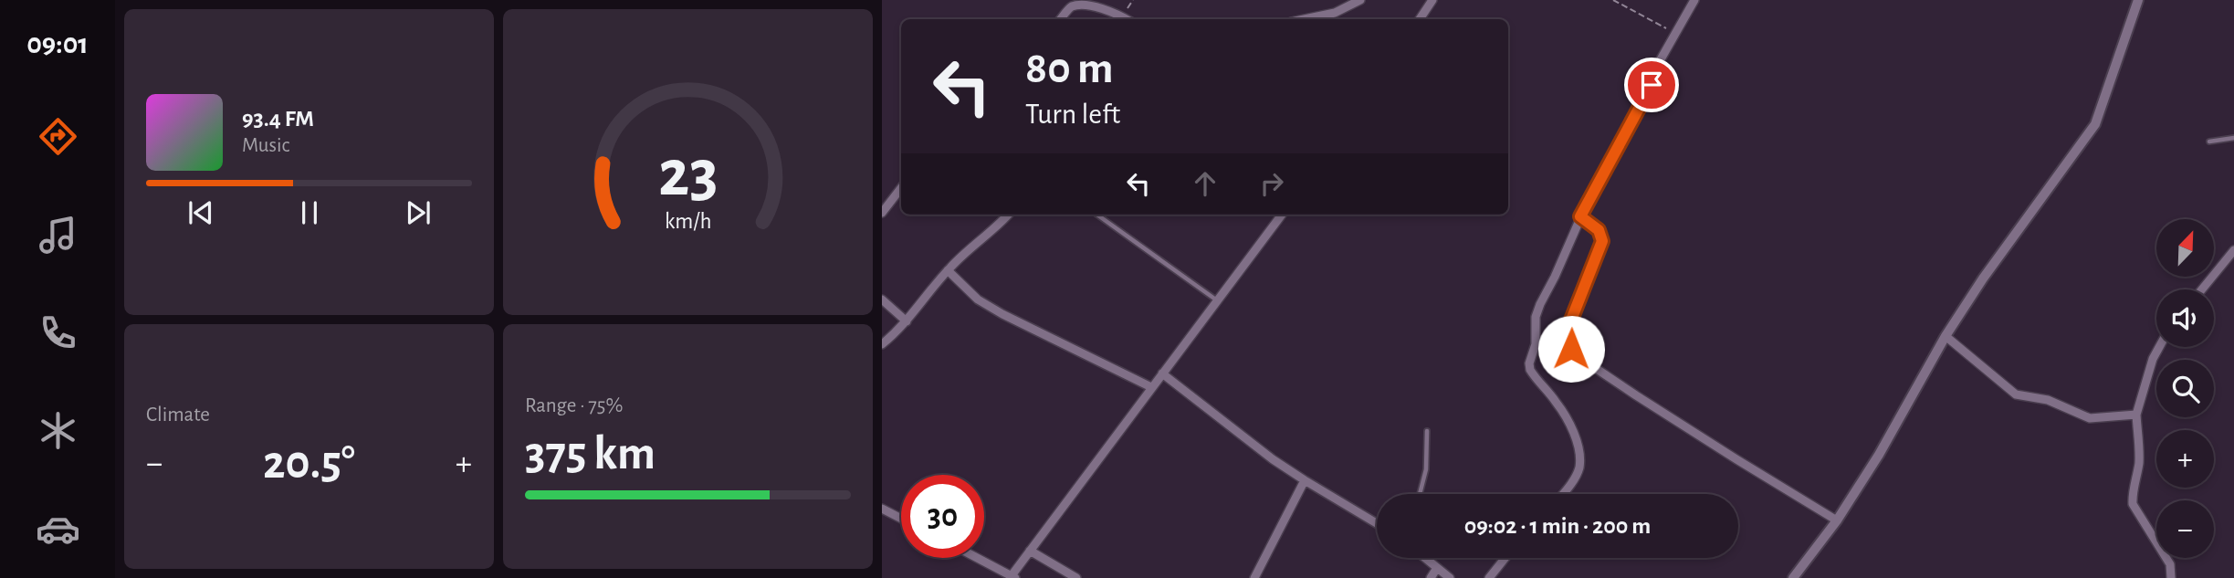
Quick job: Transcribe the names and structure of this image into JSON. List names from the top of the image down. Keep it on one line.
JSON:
{"north":"top right","page":{"tabs":"09:01","turn":["80 m","Turn left"],"song":["93.4 FM","Music"],"map_buttons":["+","−"],"tile":["Climate",["Range · 75%","375 km"]],"heat":["−","20.5°","+"],"limit":"30","trip":"09:02 · 1 min · 200 m","gauge":["23","km/h"]}}
